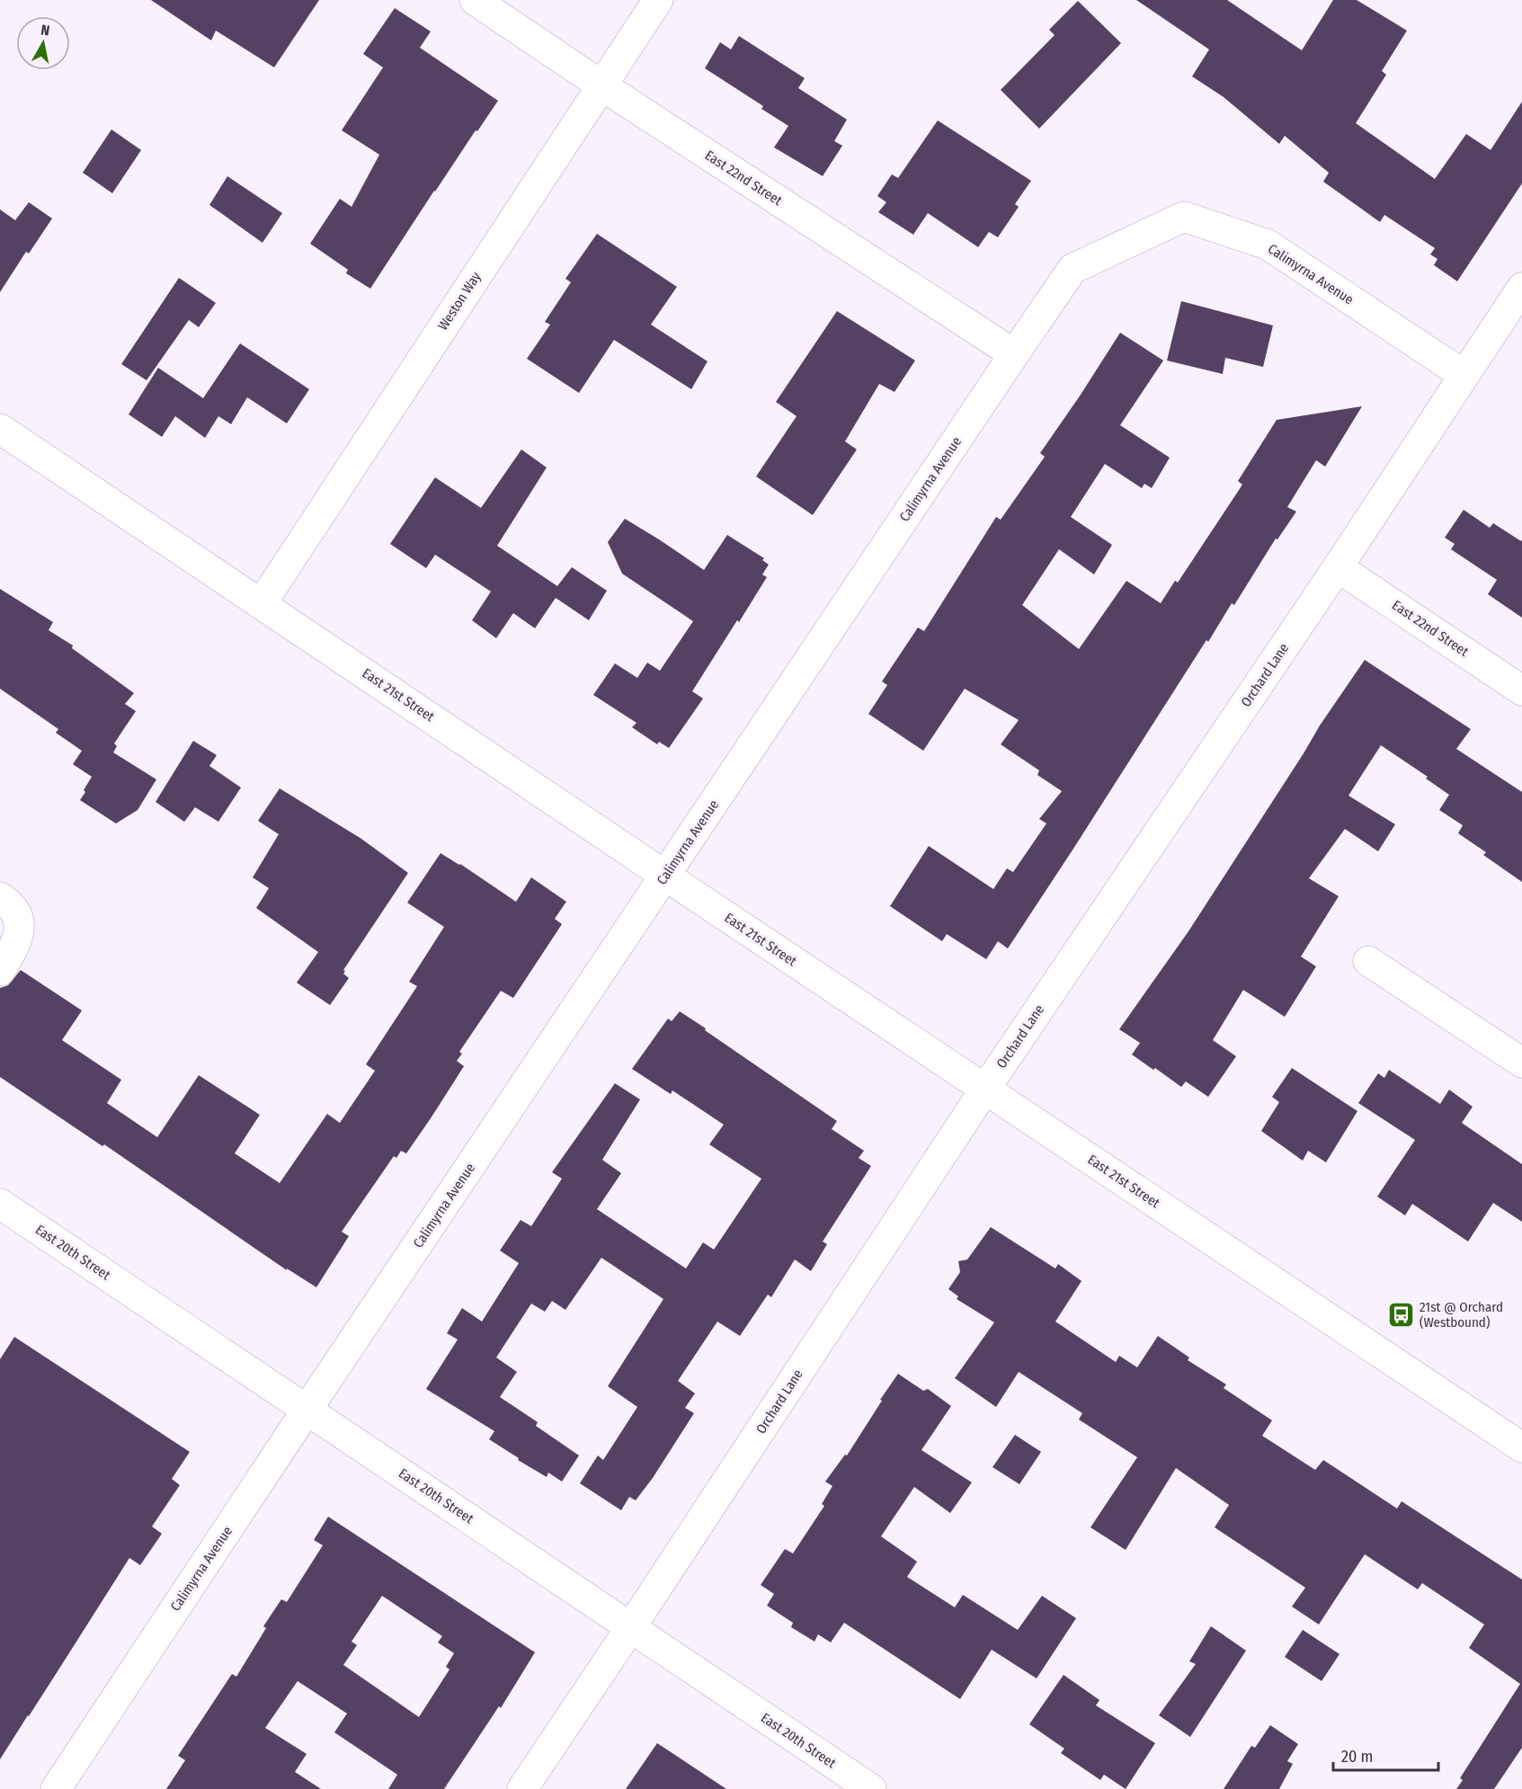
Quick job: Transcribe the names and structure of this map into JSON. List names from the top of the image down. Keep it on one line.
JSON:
{"streets":{"street":["East 22nd Street","Calimyrna Avenue","Weston Way","Orchard Lane","East 21st Street","East 20th Street"]},"crossings":[["East 22nd Street","Calimyrna Avenue"],["East 22nd Street","Weston Way"],["East 22nd Street","Orchard Lane"],["Calimyrna Avenue","Orchard Lane"],["Calimyrna Avenue","East 21st Street"],["Calimyrna Avenue","East 20th Street"],["Weston Way","East 21st Street"],["Orchard Lane","East 21st Street"],["Orchard Lane","East 20th Street"]],"places":{"bus stop":["21st @ Orchard (Westbound)"]},"scale_bar":"20 m","north":"top"}
